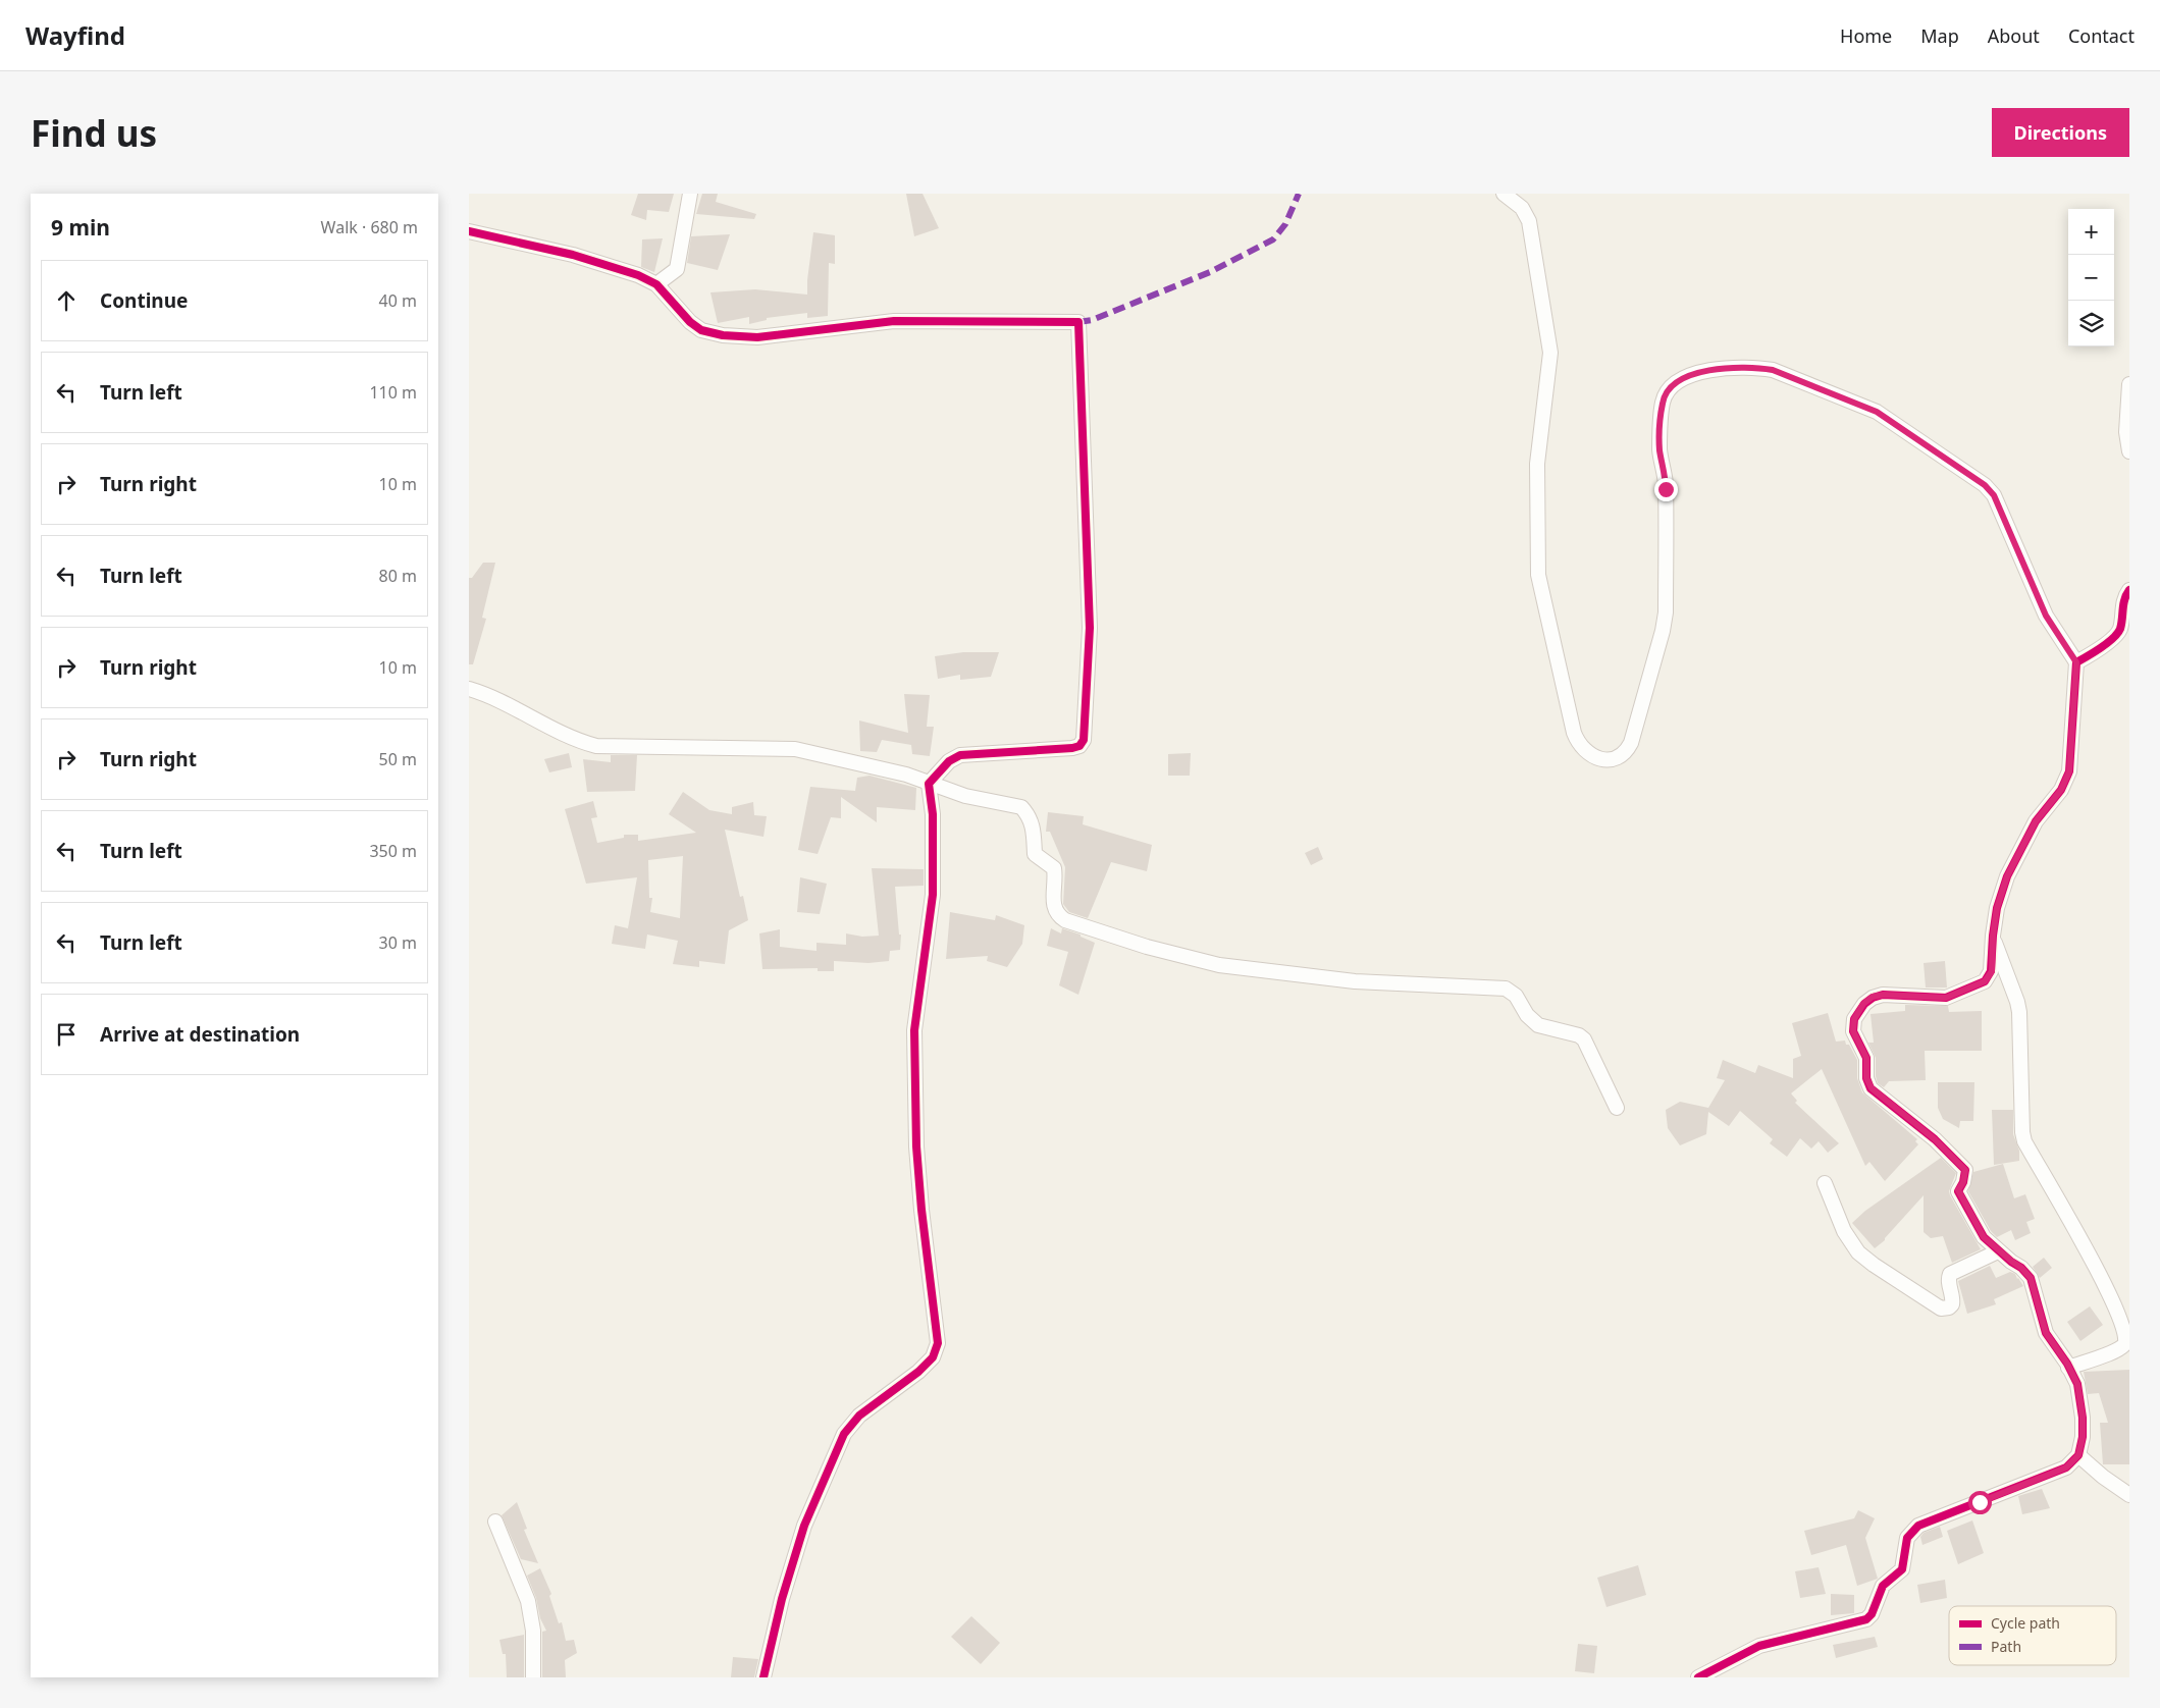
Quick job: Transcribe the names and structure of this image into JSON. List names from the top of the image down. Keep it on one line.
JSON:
{"legend":["Cycle path","Path"],"page":{"header":"Wayfind","nav":["Home","Map","About","Contact"],"buttons":"Directions","title":"Find us","heading":["9 min","Walk · 680 m"],"map_buttons":["+","−"],"list":[["Continue","40 m"],["Turn left","110 m"],["Turn right","10 m"],["Turn left","80 m"],["Turn right","10 m"],["Turn right","50 m"],["Turn left","350 m"],["Turn left","30 m"],"Arrive at destination"]}}
